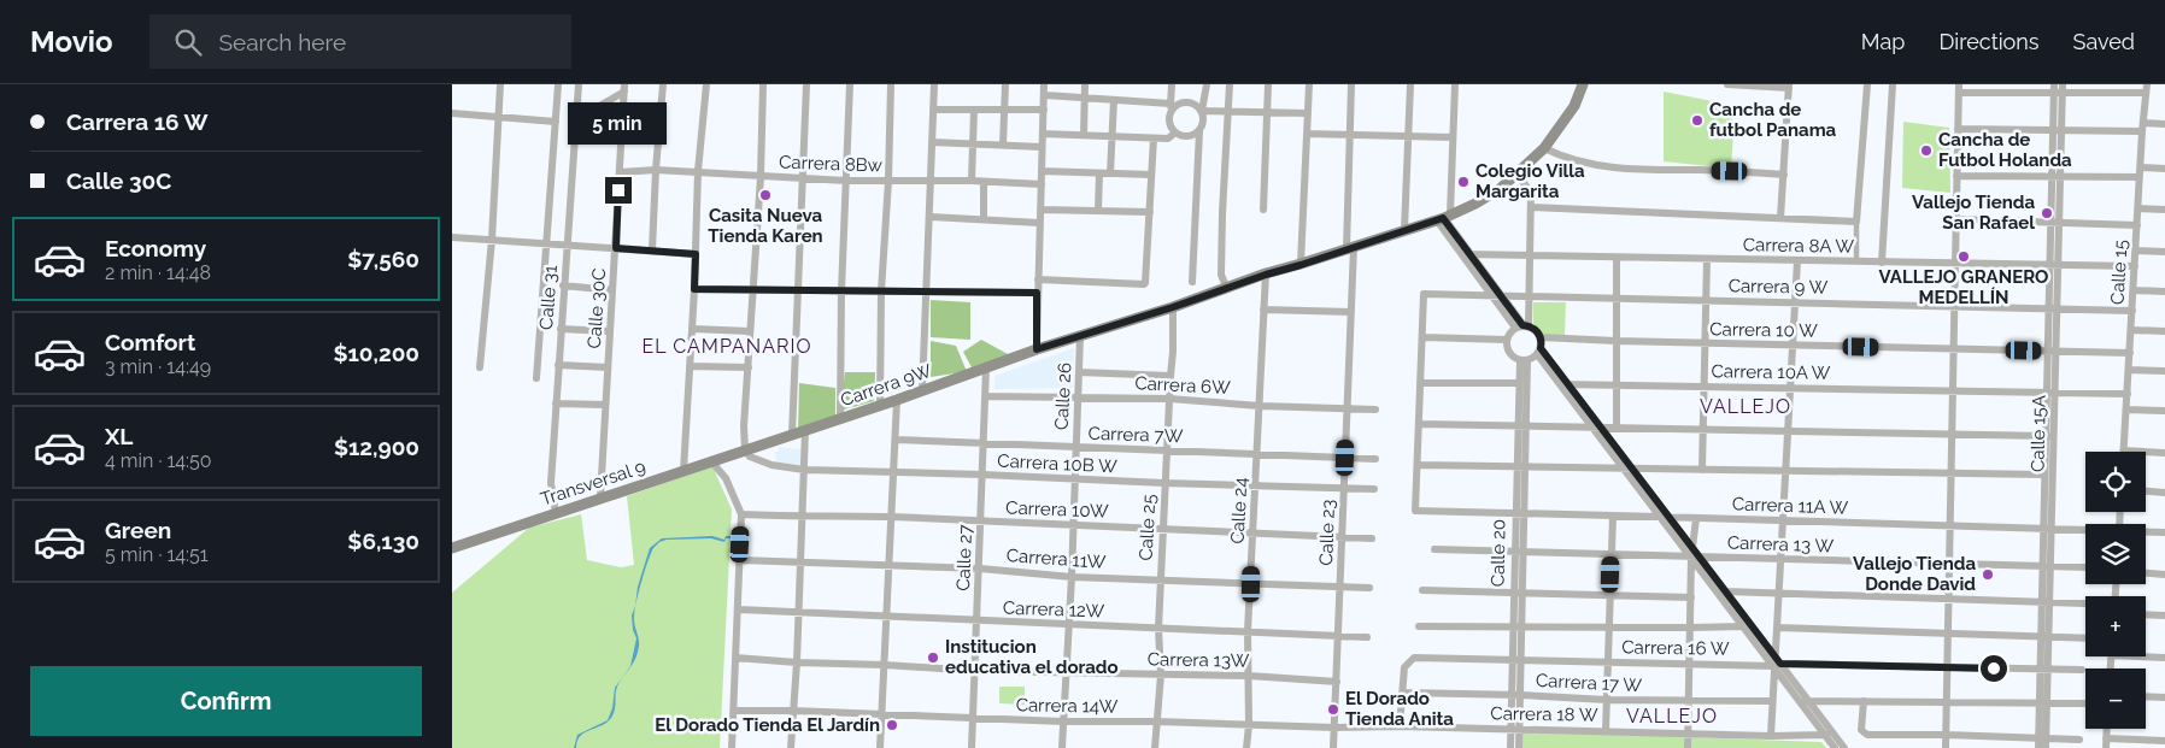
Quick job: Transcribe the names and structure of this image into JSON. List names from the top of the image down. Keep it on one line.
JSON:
{"streets":{"main road":["Carrera 9W","Transversal 9"],"street":["Carrera 8Bw","Carrera 8A W","Calle 15","Carrera 9 W","Calle 31","Calle 30C","Carrera 10 W","Carrera 10A W","Carrera 6W","Calle 26","Calle 15A","Carrera 7W","Carrera 10B W","Carrera 11A W","Carrera 10W","Calle 24","Calle 25","Calle 23","Carrera 13 W","Calle 20","Calle 27","Carrera 11W","Carrera 12W","Carrera 16 W","Carrera 13W","Carrera 17 W","Carrera 14W","Carrera 18 W"]},"crossings":[["Carrera 8Bw","Calle 30C"],["Carrera 8Bw","Calle 26"],["Carrera 8A W","Calle 15"],["Carrera 8A W","Calle 15A"],["Calle 15","Carrera 9 W"],["Calle 15","Carrera 10 W"],["Calle 15","Carrera 10A W"],["Carrera 9 W","Calle 15A"],["Calle 31","Transversal 9"],["Calle 30C","Transversal 9"],["Carrera 10 W","Calle 15A"],["Carrera 10 W","Calle 20"],["Carrera 10A W","Calle 15A"],["Carrera 9W","Calle 26"],["Carrera 9W","Carrera 10B W"],["Carrera 9W","Transversal 9"],["Carrera 9W","Calle 24"],["Carrera 9W","Calle 25"],["Carrera 9W","Calle 23"],["Carrera 9W","Calle 27"],["Carrera 6W","Calle 26"],["Carrera 6W","Calle 24"],["Carrera 6W","Calle 25"],["Carrera 6W","Calle 23"],["Carrera 6W","Calle 27"],["Calle 26","Carrera 7W"],["Calle 26","Carrera 10B W"],["Calle 26","Carrera 10W"],["Calle 26","Carrera 11W"],["Calle 26","Carrera 12W"],["Calle 26","Carrera 13W"],["Calle 26","Carrera 14W"],["Calle 15A","Carrera 11A W"],["Calle 15A","Carrera 13 W"],["Calle 15A","Carrera 16 W"],["Carrera 7W","Calle 24"],["Carrera 7W","Calle 25"],["Carrera 7W","Calle 23"],["Carrera 7W","Calle 27"],["Carrera 10B W","Transversal 9"],["Carrera 10B W","Calle 24"],["Carrera 10B W","Calle 25"],["Carrera 10B W","Calle 23"],["Carrera 10B W","Calle 27"],["Carrera 11A W","Calle 20"],["Carrera 10W","Calle 24"],["Carrera 10W","Calle 25"],["Carrera 10W","Calle 23"],["Carrera 10W","Calle 27"],["Calle 24","Carrera 11W"],["Calle 24","Carrera 12W"],["Calle 24","Carrera 13W"],["Calle 24","Carrera 14W"],["Calle 25","Carrera 11W"],["Calle 25","Carrera 12W"],["Calle 25","Carrera 13W"],["Calle 25","Carrera 14W"],["Calle 23","Carrera 11W"],["Calle 23","Carrera 12W"],["Calle 23","Carrera 13W"],["Calle 23","Carrera 14W"],["Carrera 13 W","Calle 20"],["Calle 20","Carrera 16 W"],["Calle 20","Carrera 17 W"],["Calle 20","Carrera 18 W"],["Calle 27","Carrera 11W"],["Calle 27","Carrera 12W"],["Calle 27","Carrera 13W"],["Calle 27","Carrera 14W"],["Carrera 16 W","Carrera 17 W"],["Carrera 14W","Carrera 18 W"]],"districts":["EL CAMPANARIO","VALLEJO","VALLEJO"],"places":["Cancha de futbol Panama","Cancha de Futbol Holanda","Colegio Villa Margarita","Casita Nueva Tienda Karen","Vallejo Tienda San Rafael","VALLEJO GRANERO MEDELLÍN","Vallejo Tienda Donde David","Institucion educativa el dorado","El Dorado Tienda Anita","El Dorado Tienda El Jardín"],"page":{"header":"Movio","search":"Search here","nav":["Map","Directions","Saved"],"banner":["Carrera 16 W","Calle 30C"],"bubble":"5 min","list":[{"name":"Economy","note":"2 min · 14:48","value":"$7,560"},{"name":"Comfort","note":"3 min · 14:49","value":"$10,200"},{"name":"XL","note":"4 min · 14:50","value":"$12,900"},{"name":"Green","note":"5 min · 14:51","value":"$6,130"}],"map_buttons":["+","−"],"buttons":"Confirm"}}
